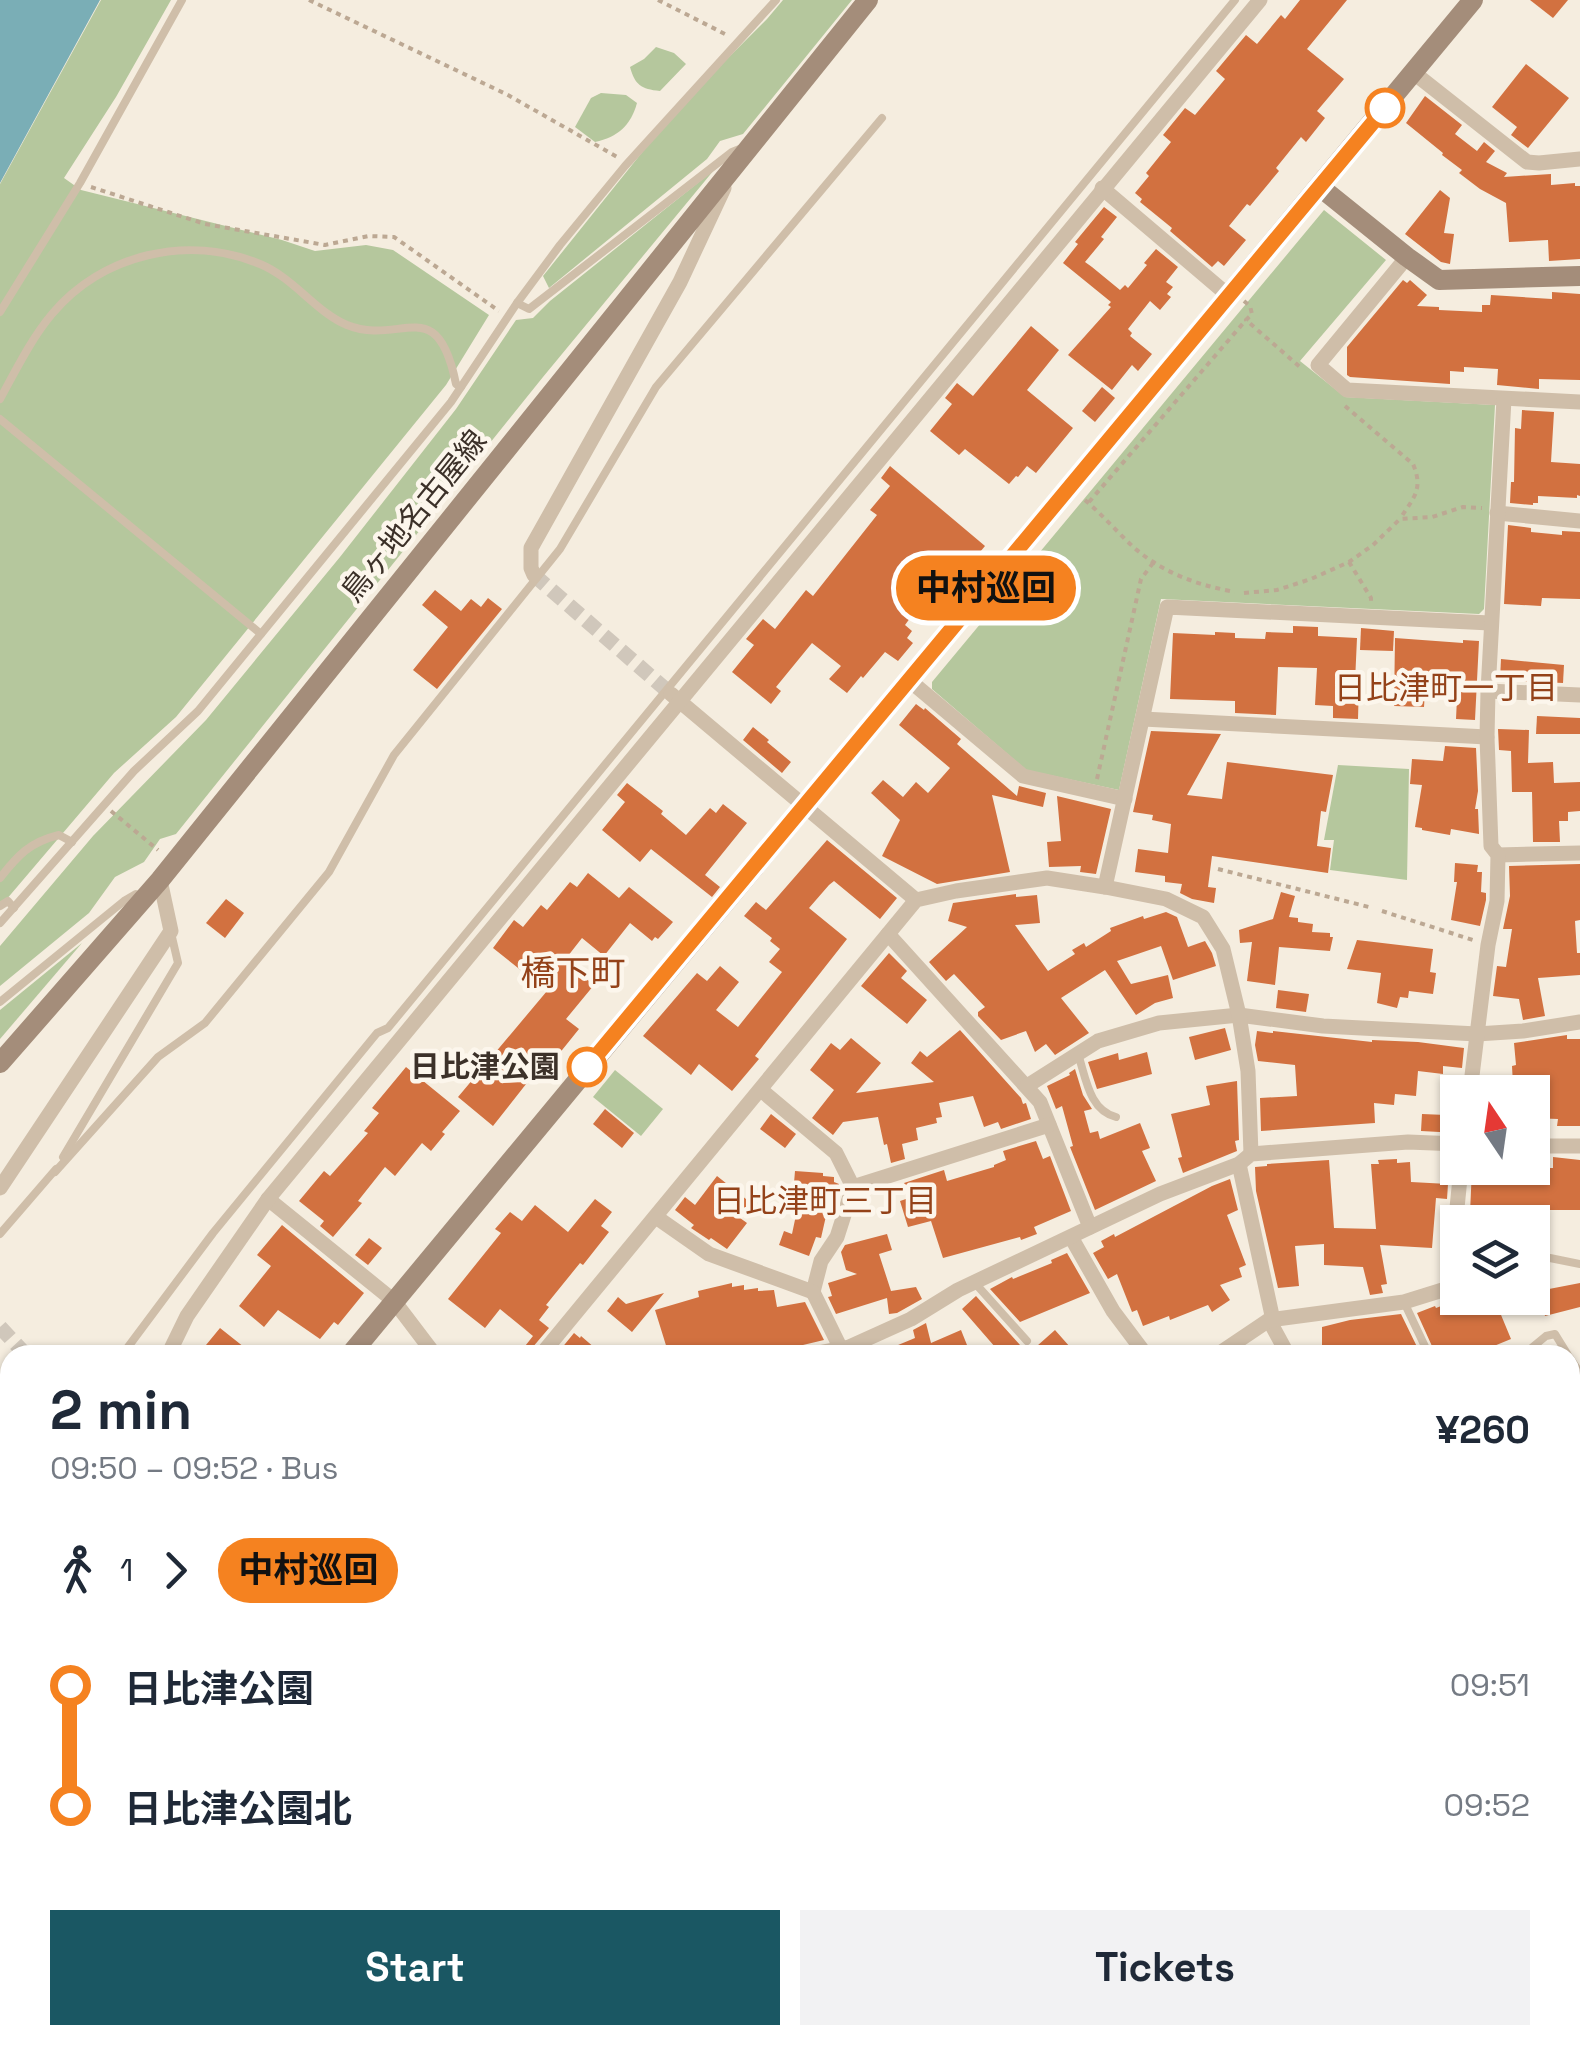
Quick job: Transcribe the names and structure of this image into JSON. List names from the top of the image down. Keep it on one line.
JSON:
{"streets":{"street":["鳥ヶ地名古屋線"]},"districts":["日比津町一丁目","橋下町","日比津町三丁目"],"places":["日比津公園"],"lines":["bus line 中村巡回"],"north":"top","page":{"on_map":"中村巡回","heading":["2 min","09:50 – 09:52 · Bus","¥260"],"legs":["1","中村巡回"],"list":[{"name":"日比津公園","value":"09:51"},{"name":"日比津公園北","value":"09:52"}],"buttons":["Start","Tickets"]}}
